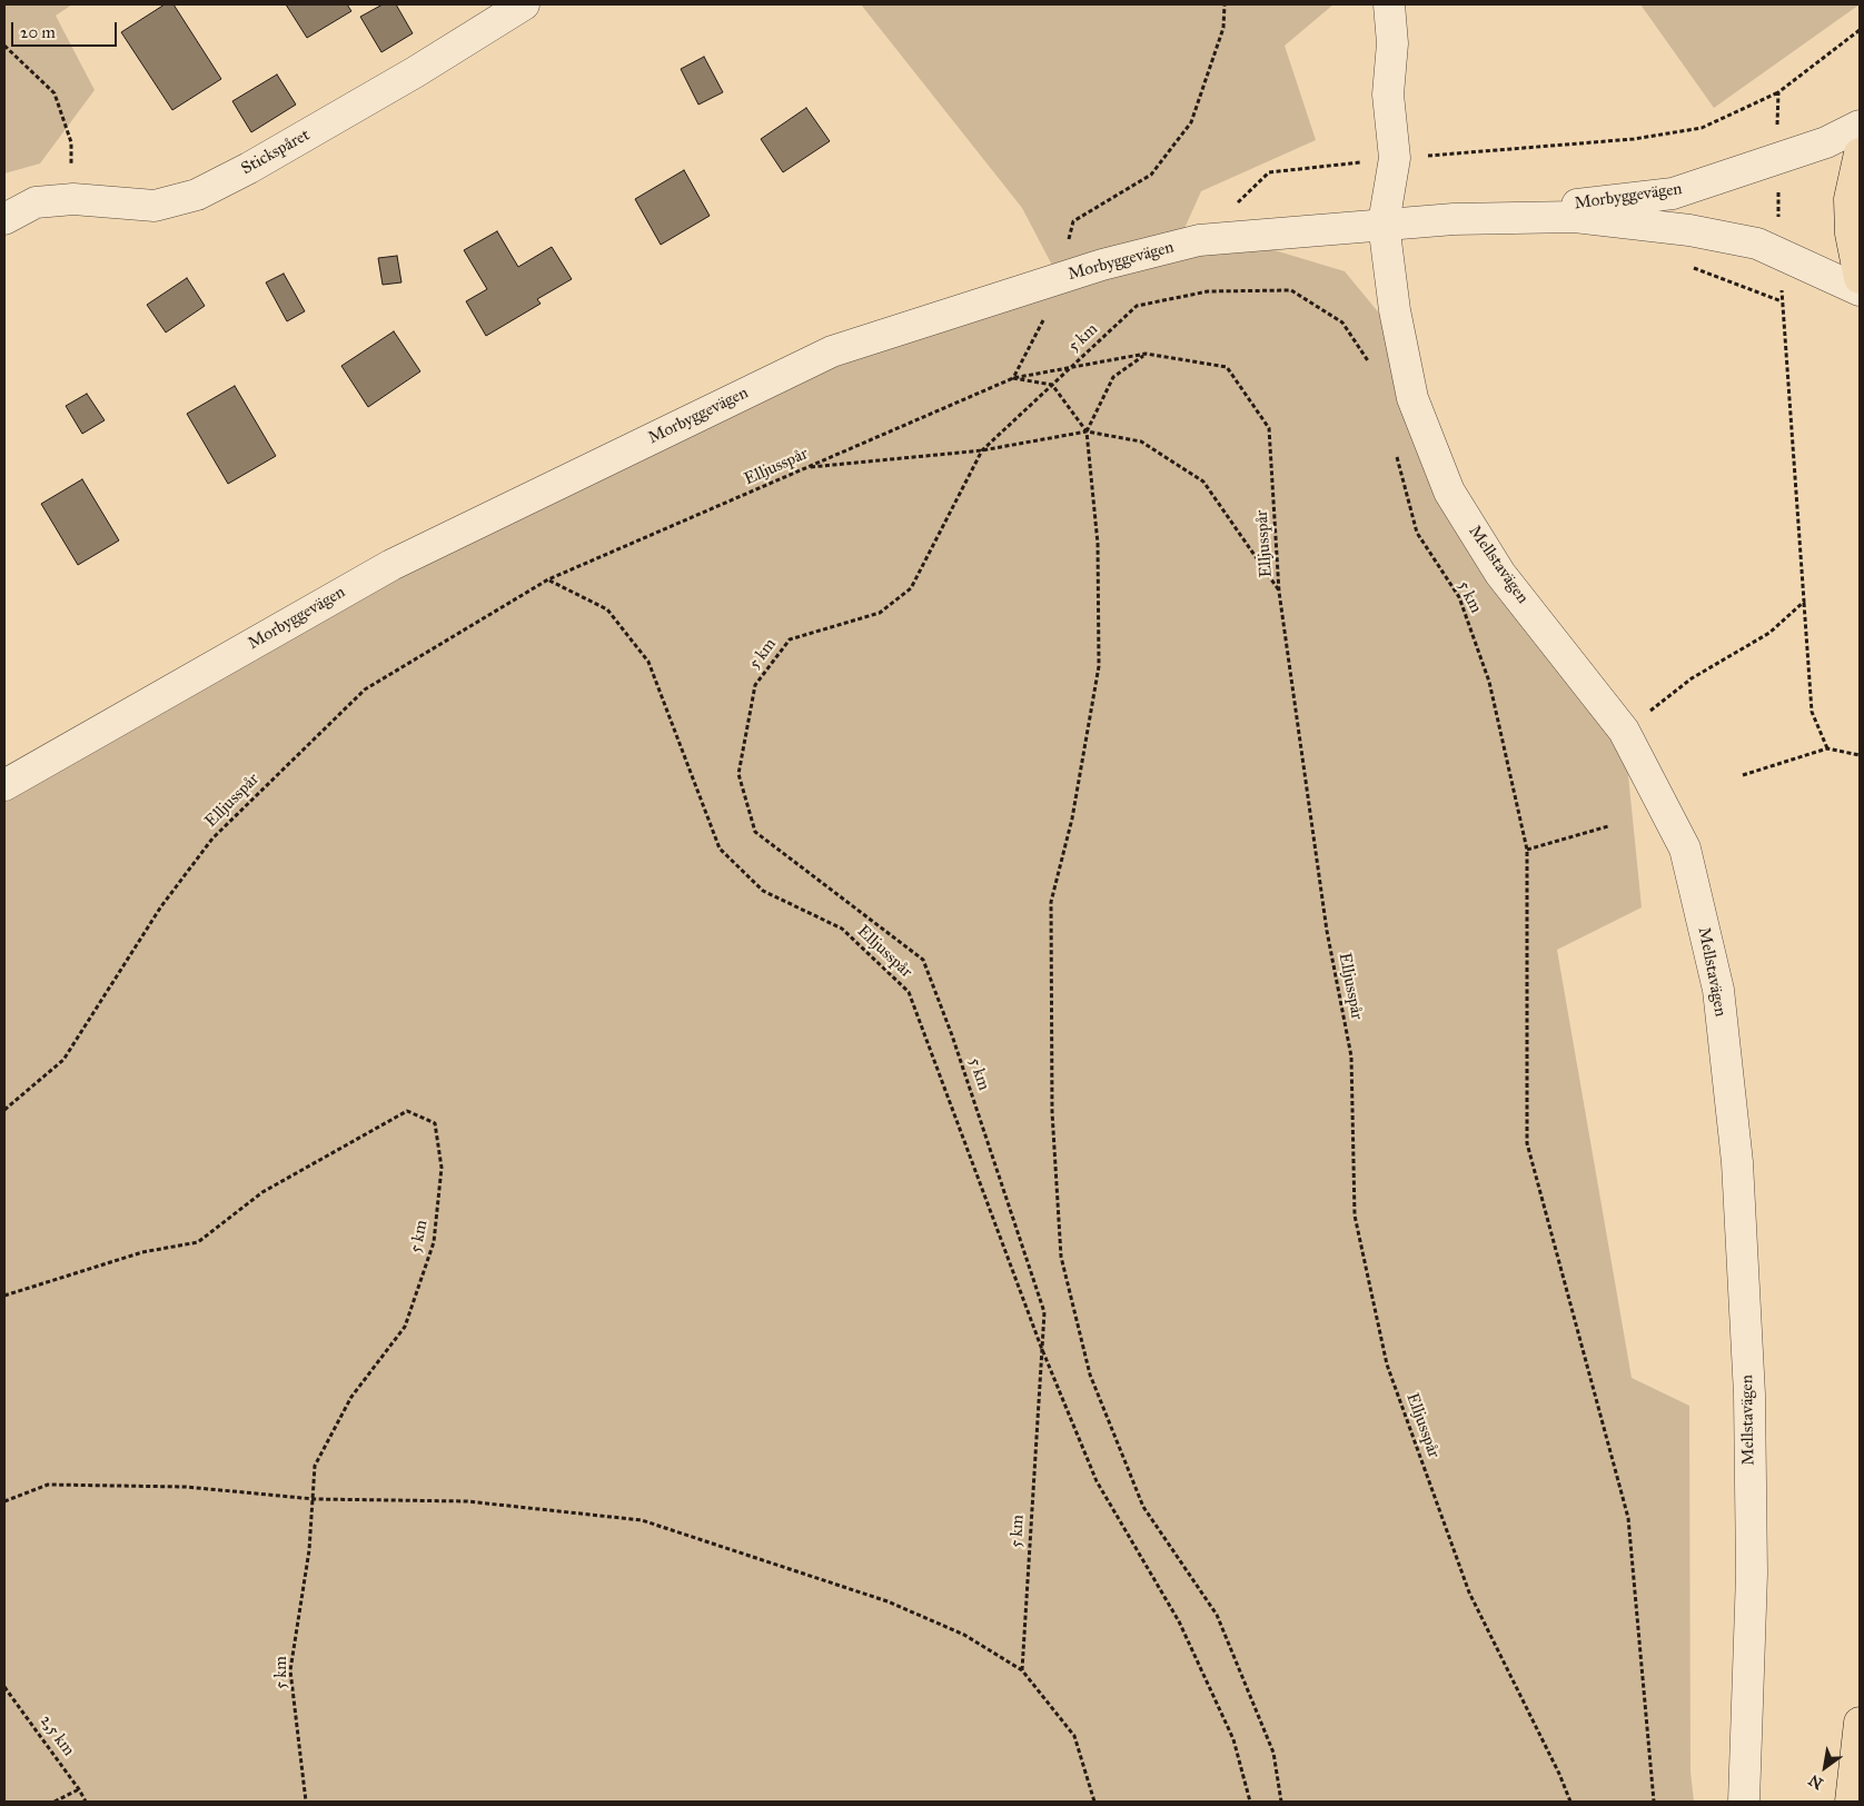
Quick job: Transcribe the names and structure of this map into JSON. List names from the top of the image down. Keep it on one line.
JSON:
{"streets":{"street":["Stickspåret","Morbyggevägen","Mellstavägen"],"path":["5 km","Elljusspår","2,5 km"]},"crossings":[["Morbyggevägen","Mellstavägen"],["5 km","Elljusspår"]],"scale_bar":"20 m","north":"bottom left"}
